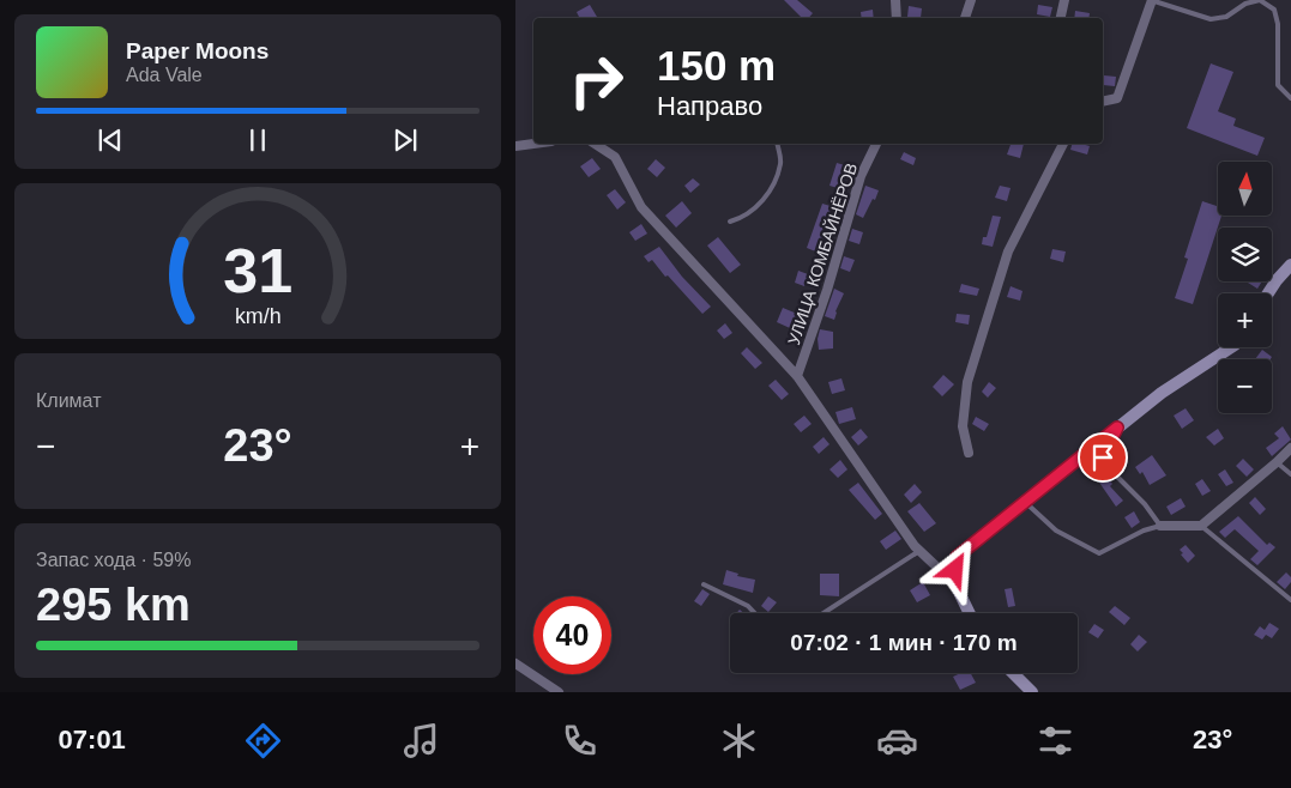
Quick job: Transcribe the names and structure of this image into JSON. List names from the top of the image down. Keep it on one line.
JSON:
{"streets":{"street":["УЛИЦА КОМБАЙНЁРОВ"]},"north":"top","page":{"turn":["150 m","Направо"],"song":["Paper Moons","Ada Vale"],"map_buttons":["+","−"],"tile":["Климат",["Запас хода · 59%","295 km"]],"heat":["−","23°","+"],"limit":"40","trip":"07:02 · 1 мин · 170 m","tabs":["07:01","23°"],"gauge":["31","km/h"]}}
